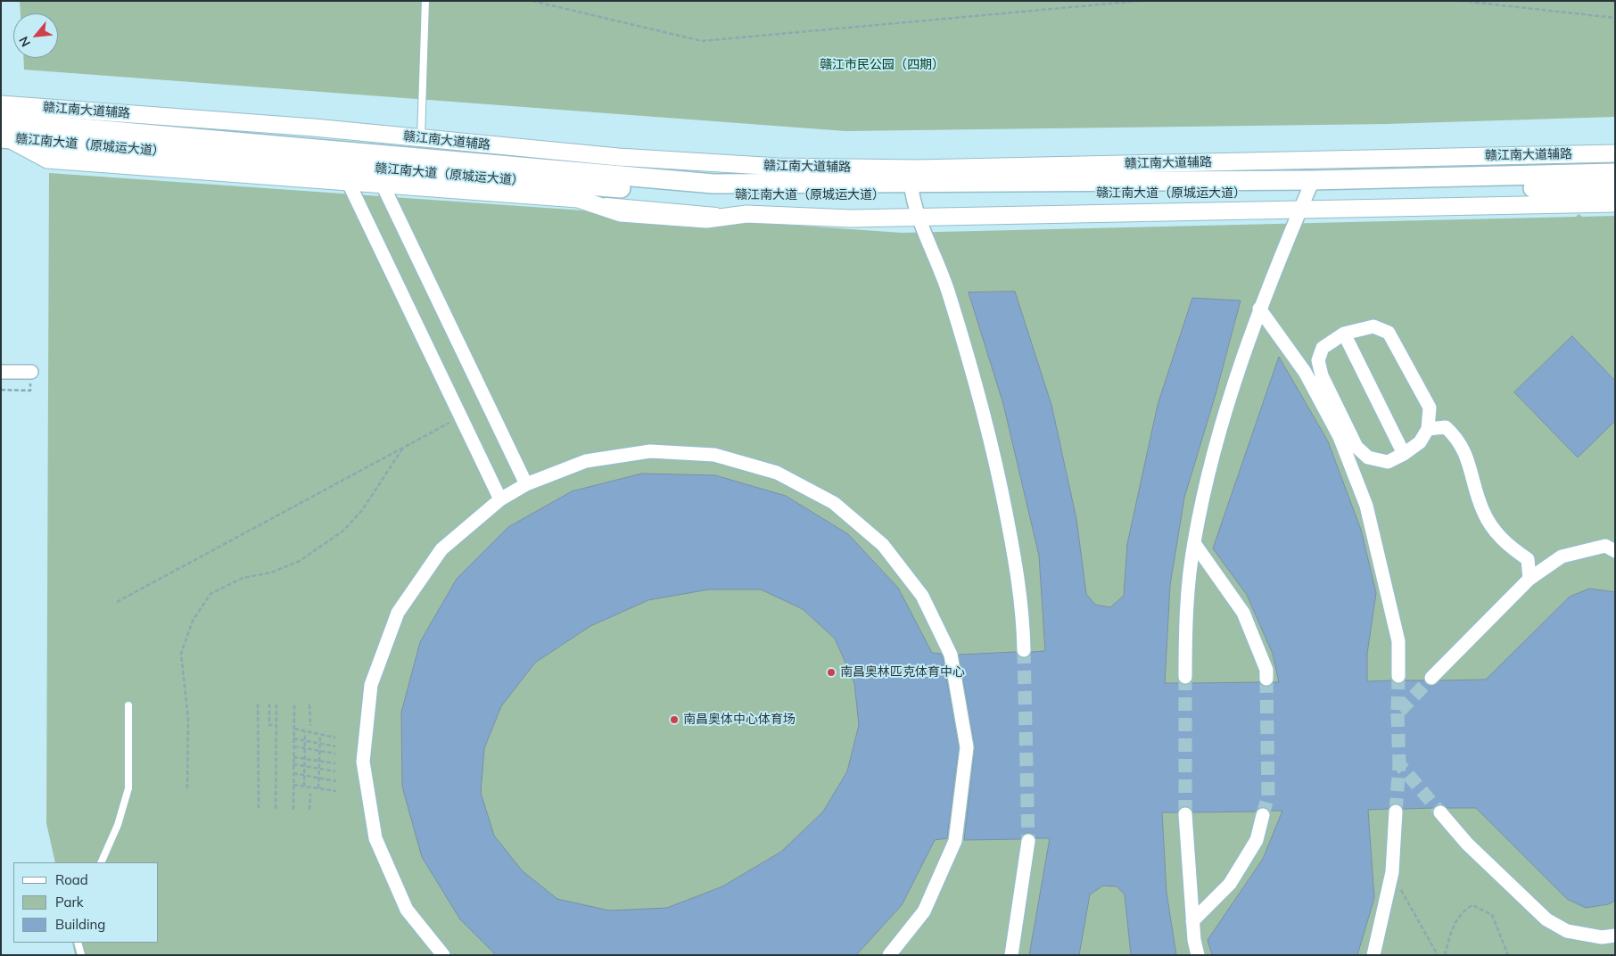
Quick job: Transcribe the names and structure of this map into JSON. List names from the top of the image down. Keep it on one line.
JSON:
{"streets":{"main road":["赣江南大道（原城运大道）"],"street":["赣江南大道辅路"]},"parks":["赣江市民公园（四期）"],"places":["南昌奥林匹克体育中心","南昌奥体中心体育场"],"legend":["Road","Park","Building"],"north":"bottom left"}
